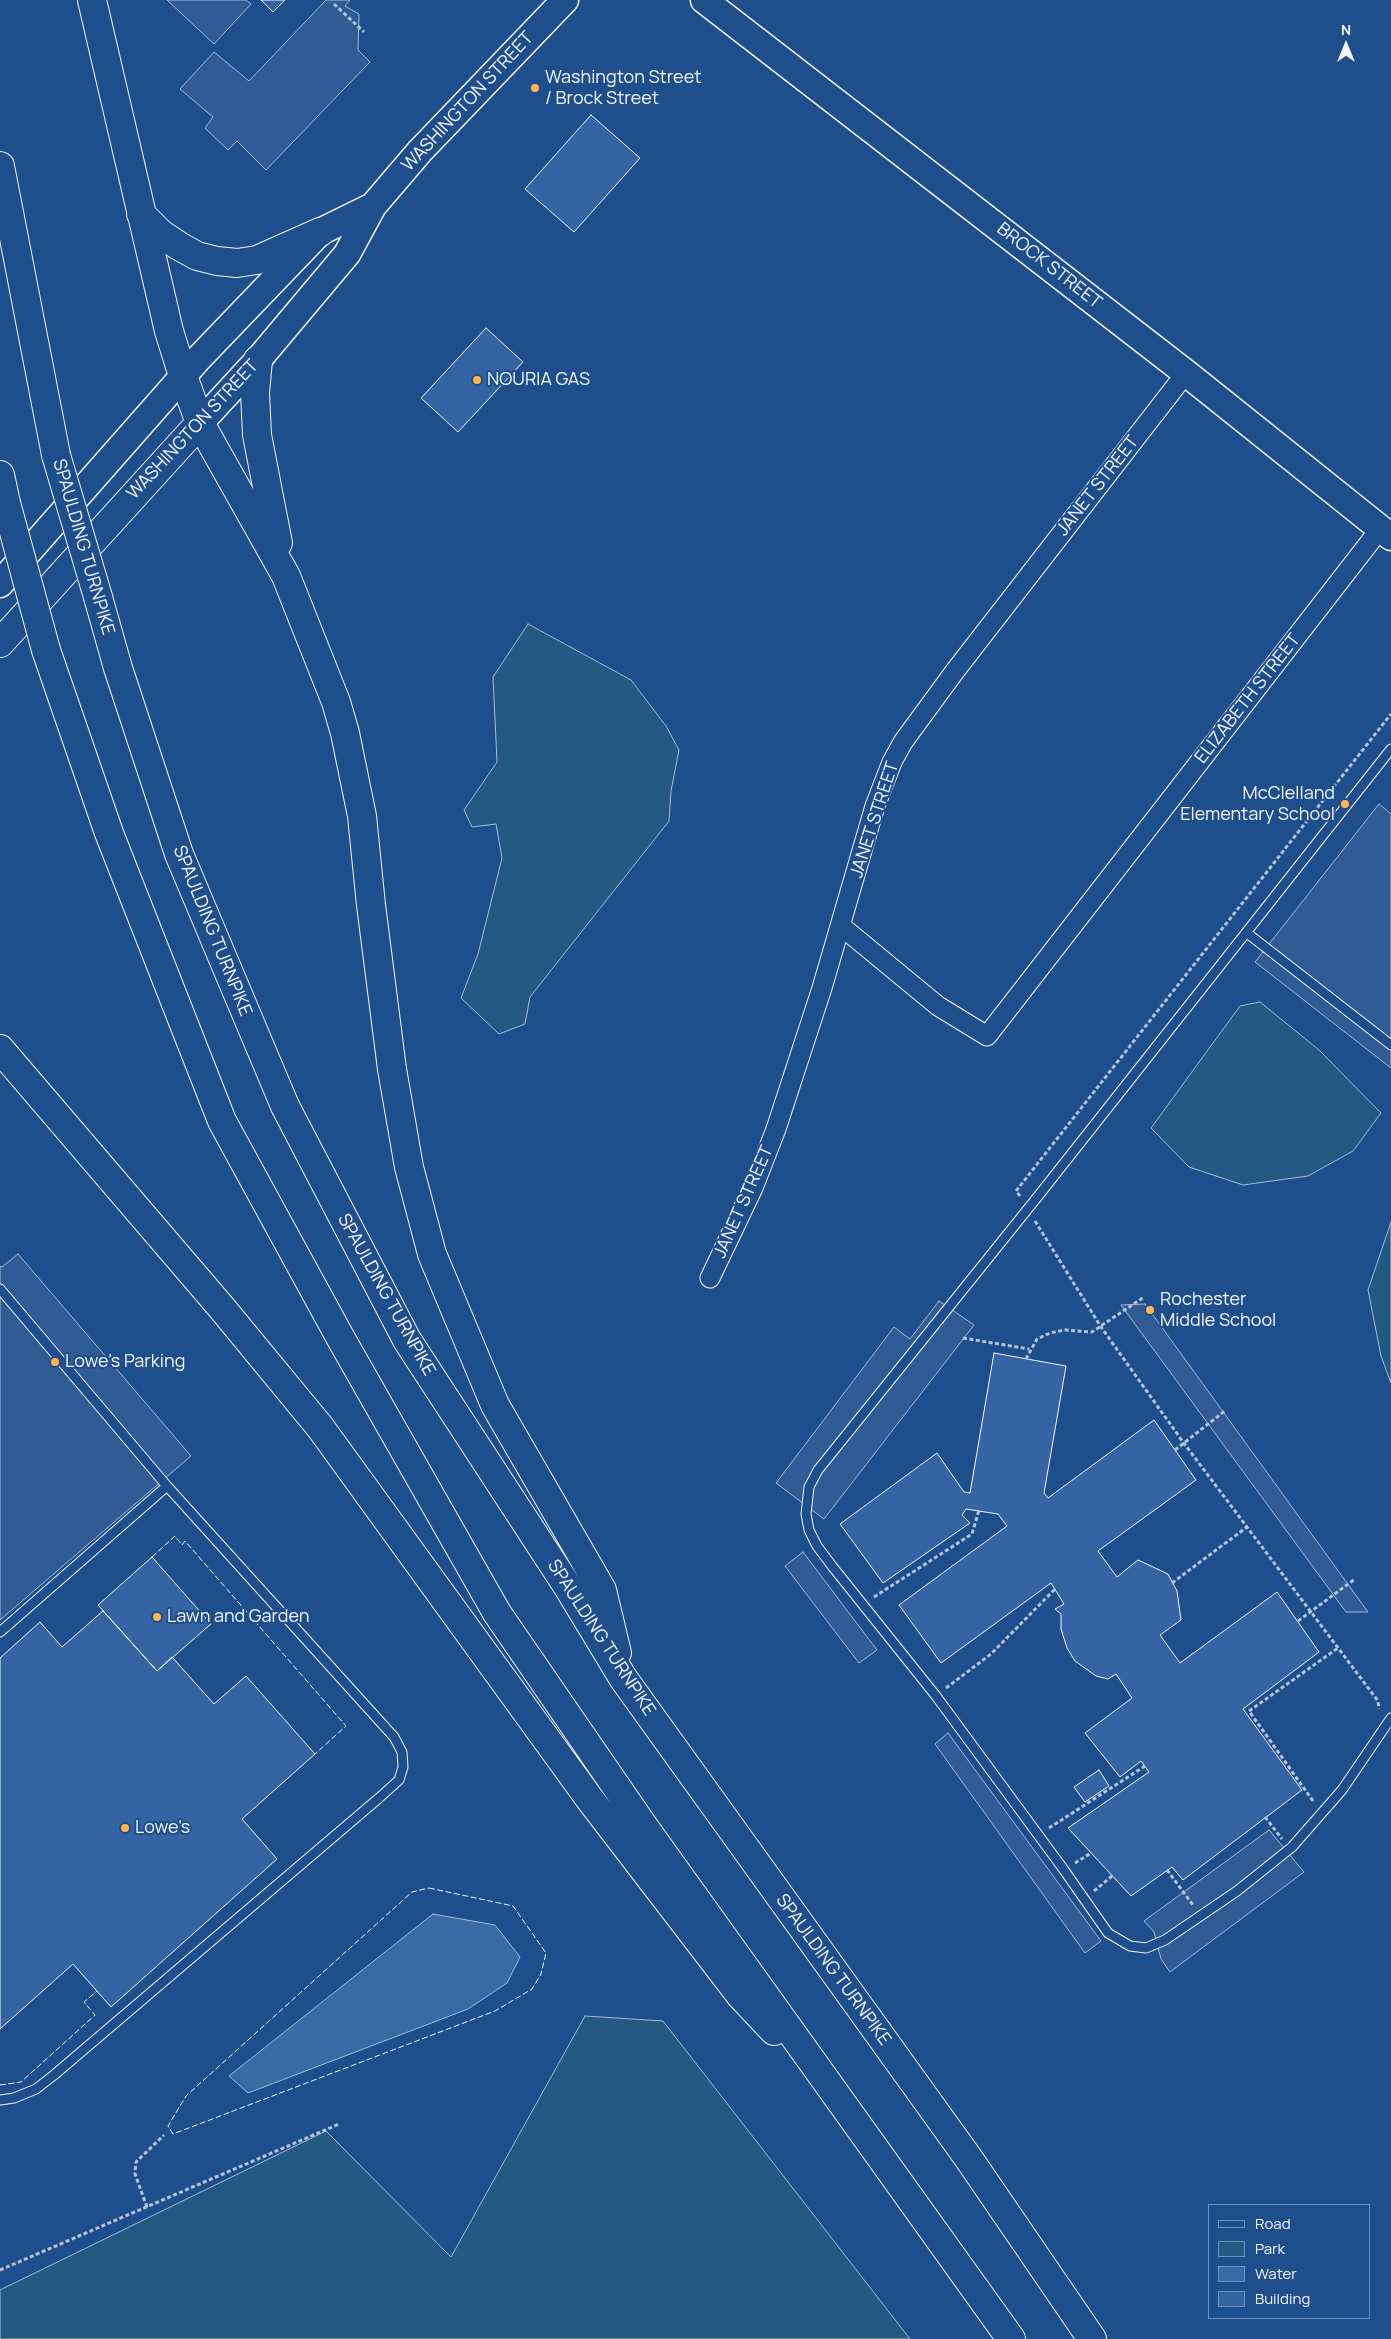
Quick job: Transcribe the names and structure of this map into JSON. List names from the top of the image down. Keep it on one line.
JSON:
{"streets":{"main road":["WASHINGTON STREET","BROCK STREET","SPAULDING TURNPIKE"],"street":["JANET STREET","ELIZABETH STREET"]},"crossings":[["BROCK STREET","JANET STREET"],["BROCK STREET","ELIZABETH STREET"],["JANET STREET","ELIZABETH STREET"]],"places":["Washington Street / Brock Street","NOURIA GAS","McClelland Elementary School","Rochester Middle School","Lowe's Parking","Lawn and Garden","Lowe's"],"legend":["Road","Park","Water","Building"],"north":"top"}
